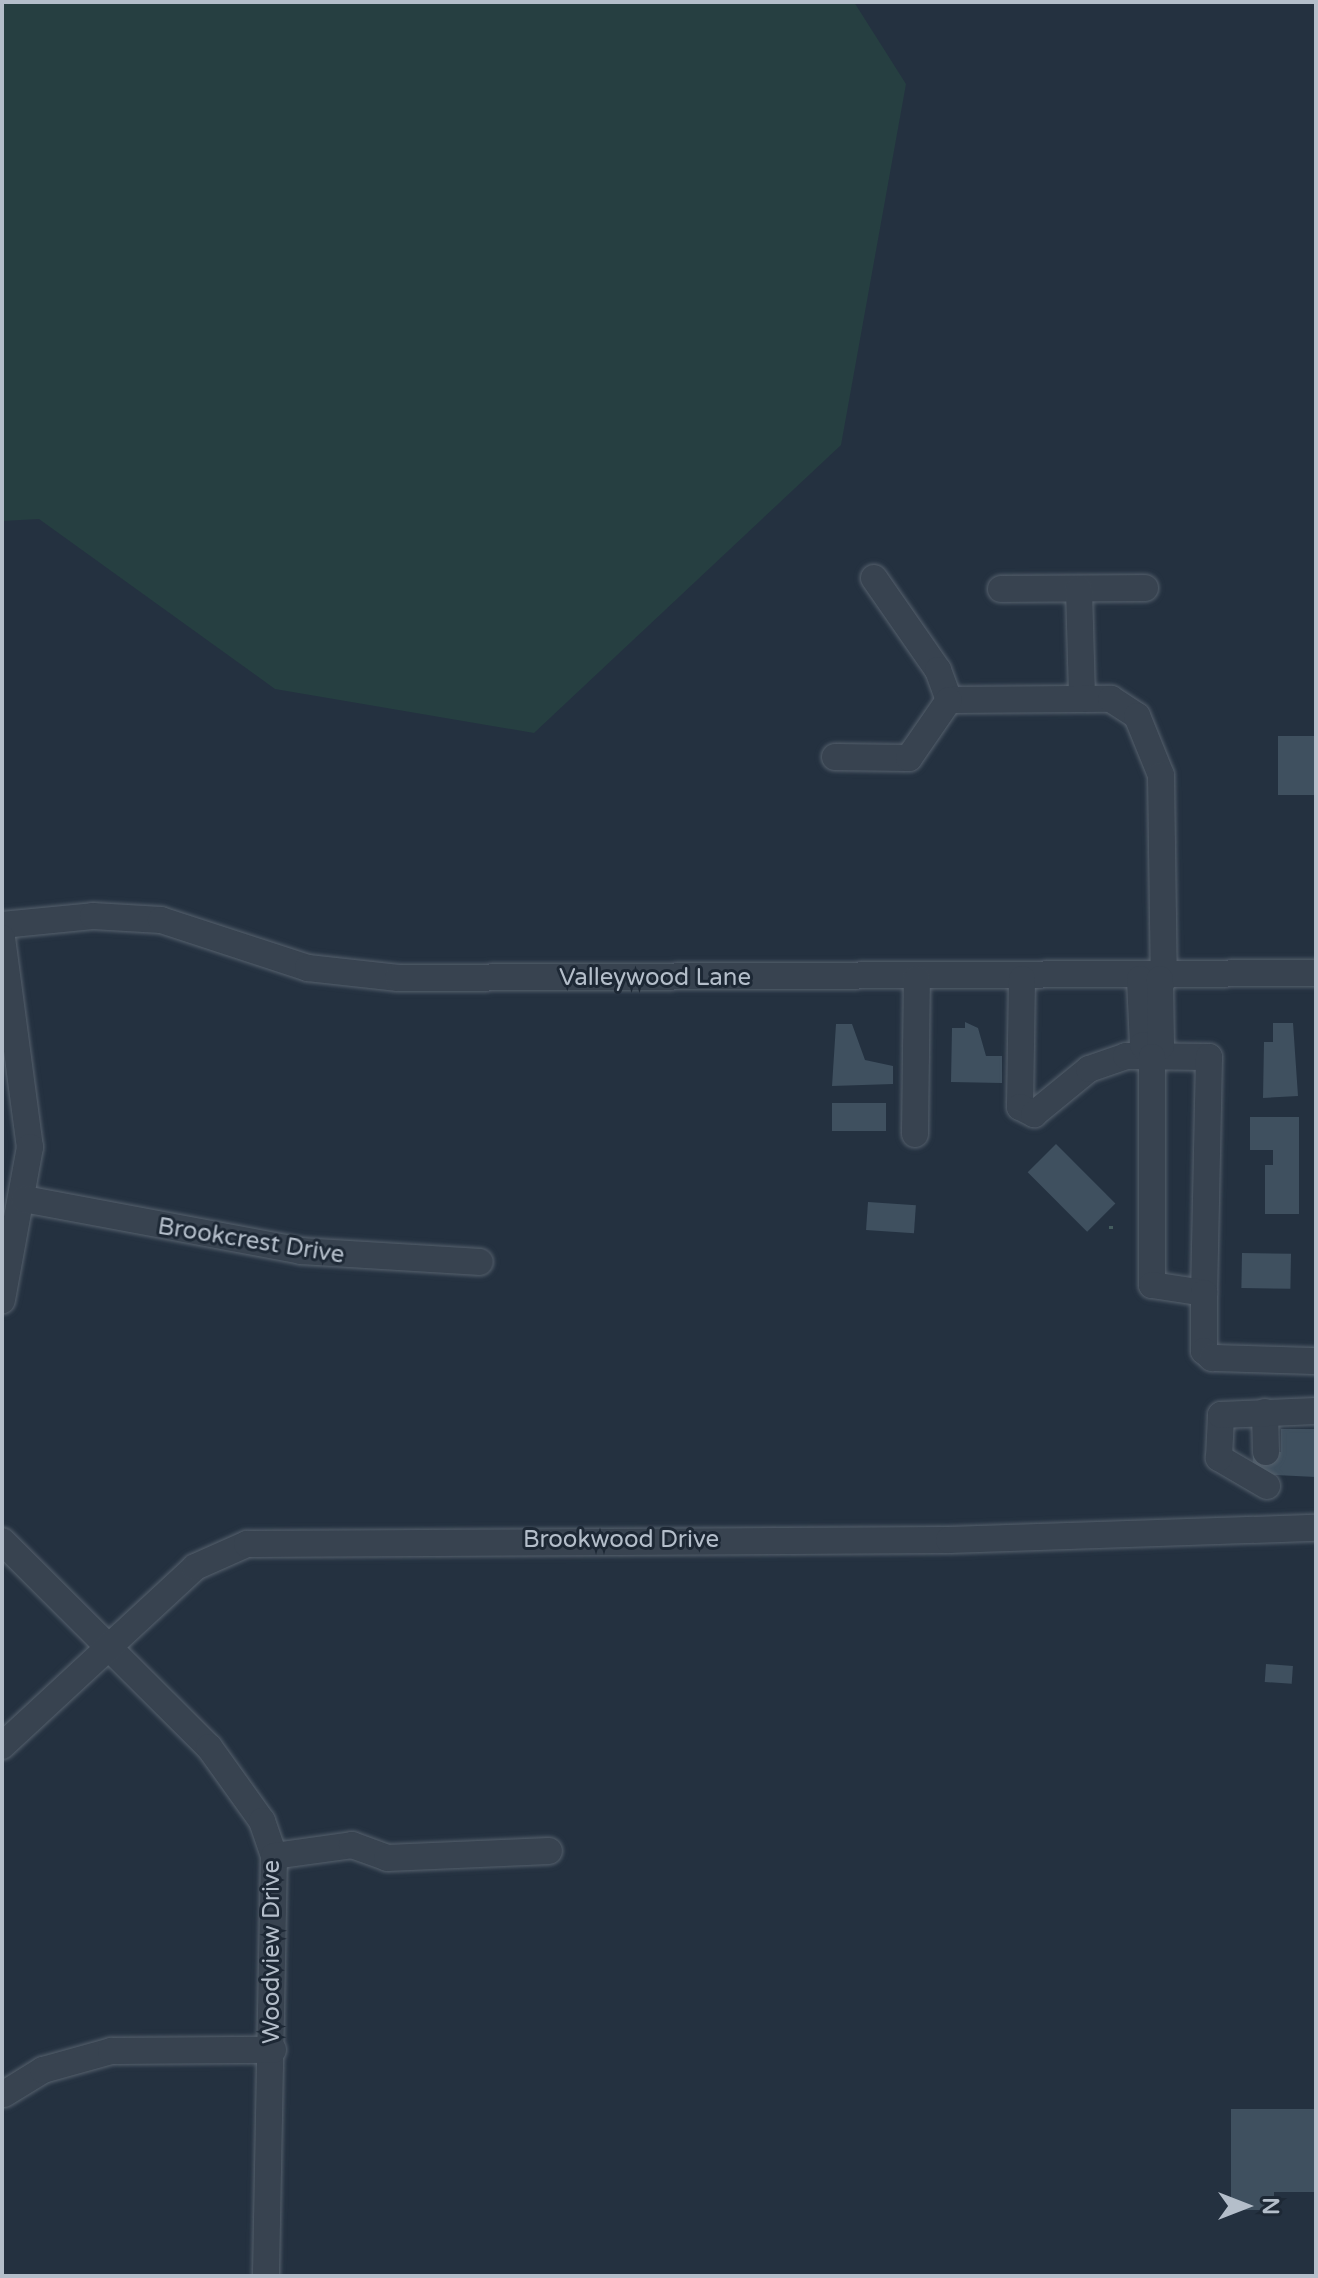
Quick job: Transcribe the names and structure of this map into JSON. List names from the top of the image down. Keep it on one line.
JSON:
{"streets":{"street":["Valleywood Lane","Brookcrest Drive","Brookwood Drive","Woodview Drive"]},"crossings":[["Brookwood Drive","Woodview Drive"]],"north":"right"}
